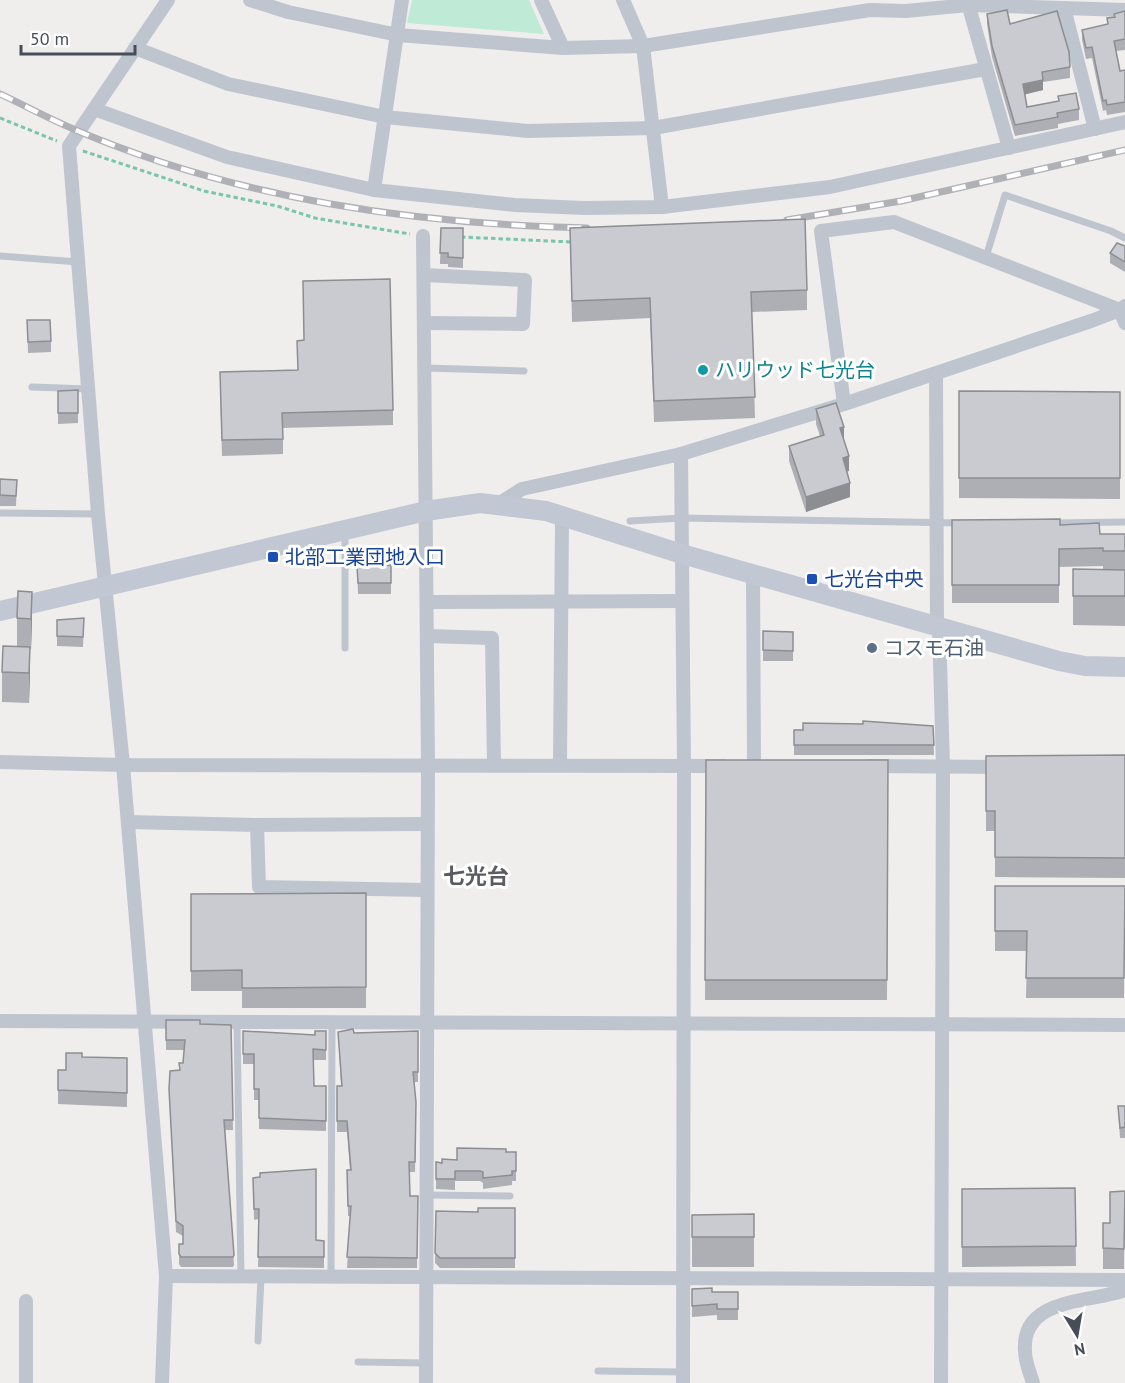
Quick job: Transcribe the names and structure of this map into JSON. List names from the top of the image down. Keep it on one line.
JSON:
{"districts":["七光台"],"places":{"other":["ハリウッド七光台","コスモ石油"],"transit":["北部工業団地入口","七光台中央"]},"scale_bar":"50 m","north":"bottom"}
